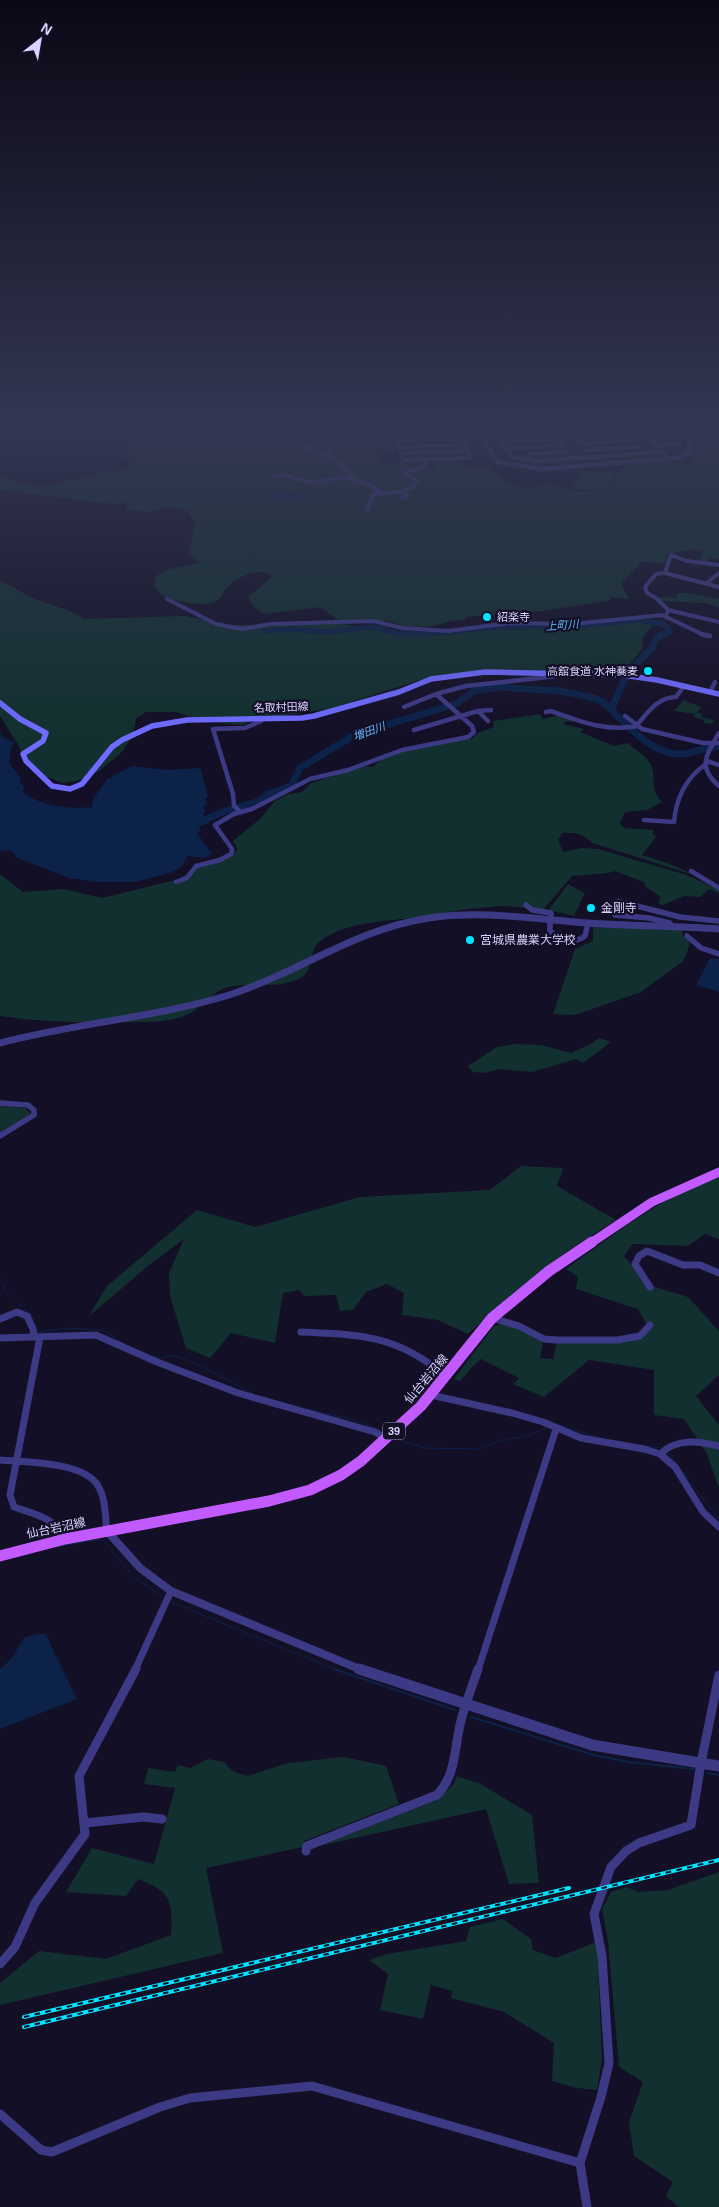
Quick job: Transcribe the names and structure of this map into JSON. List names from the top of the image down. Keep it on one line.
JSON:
{"streets":{"main road":["名取村田線","仙台岩沼線","39"]},"water":["上町川","増田川"],"places":["紹楽寺","高舘食道 水神蕎麦","金剛寺","宮城県農業大学校"],"north":"top right"}
